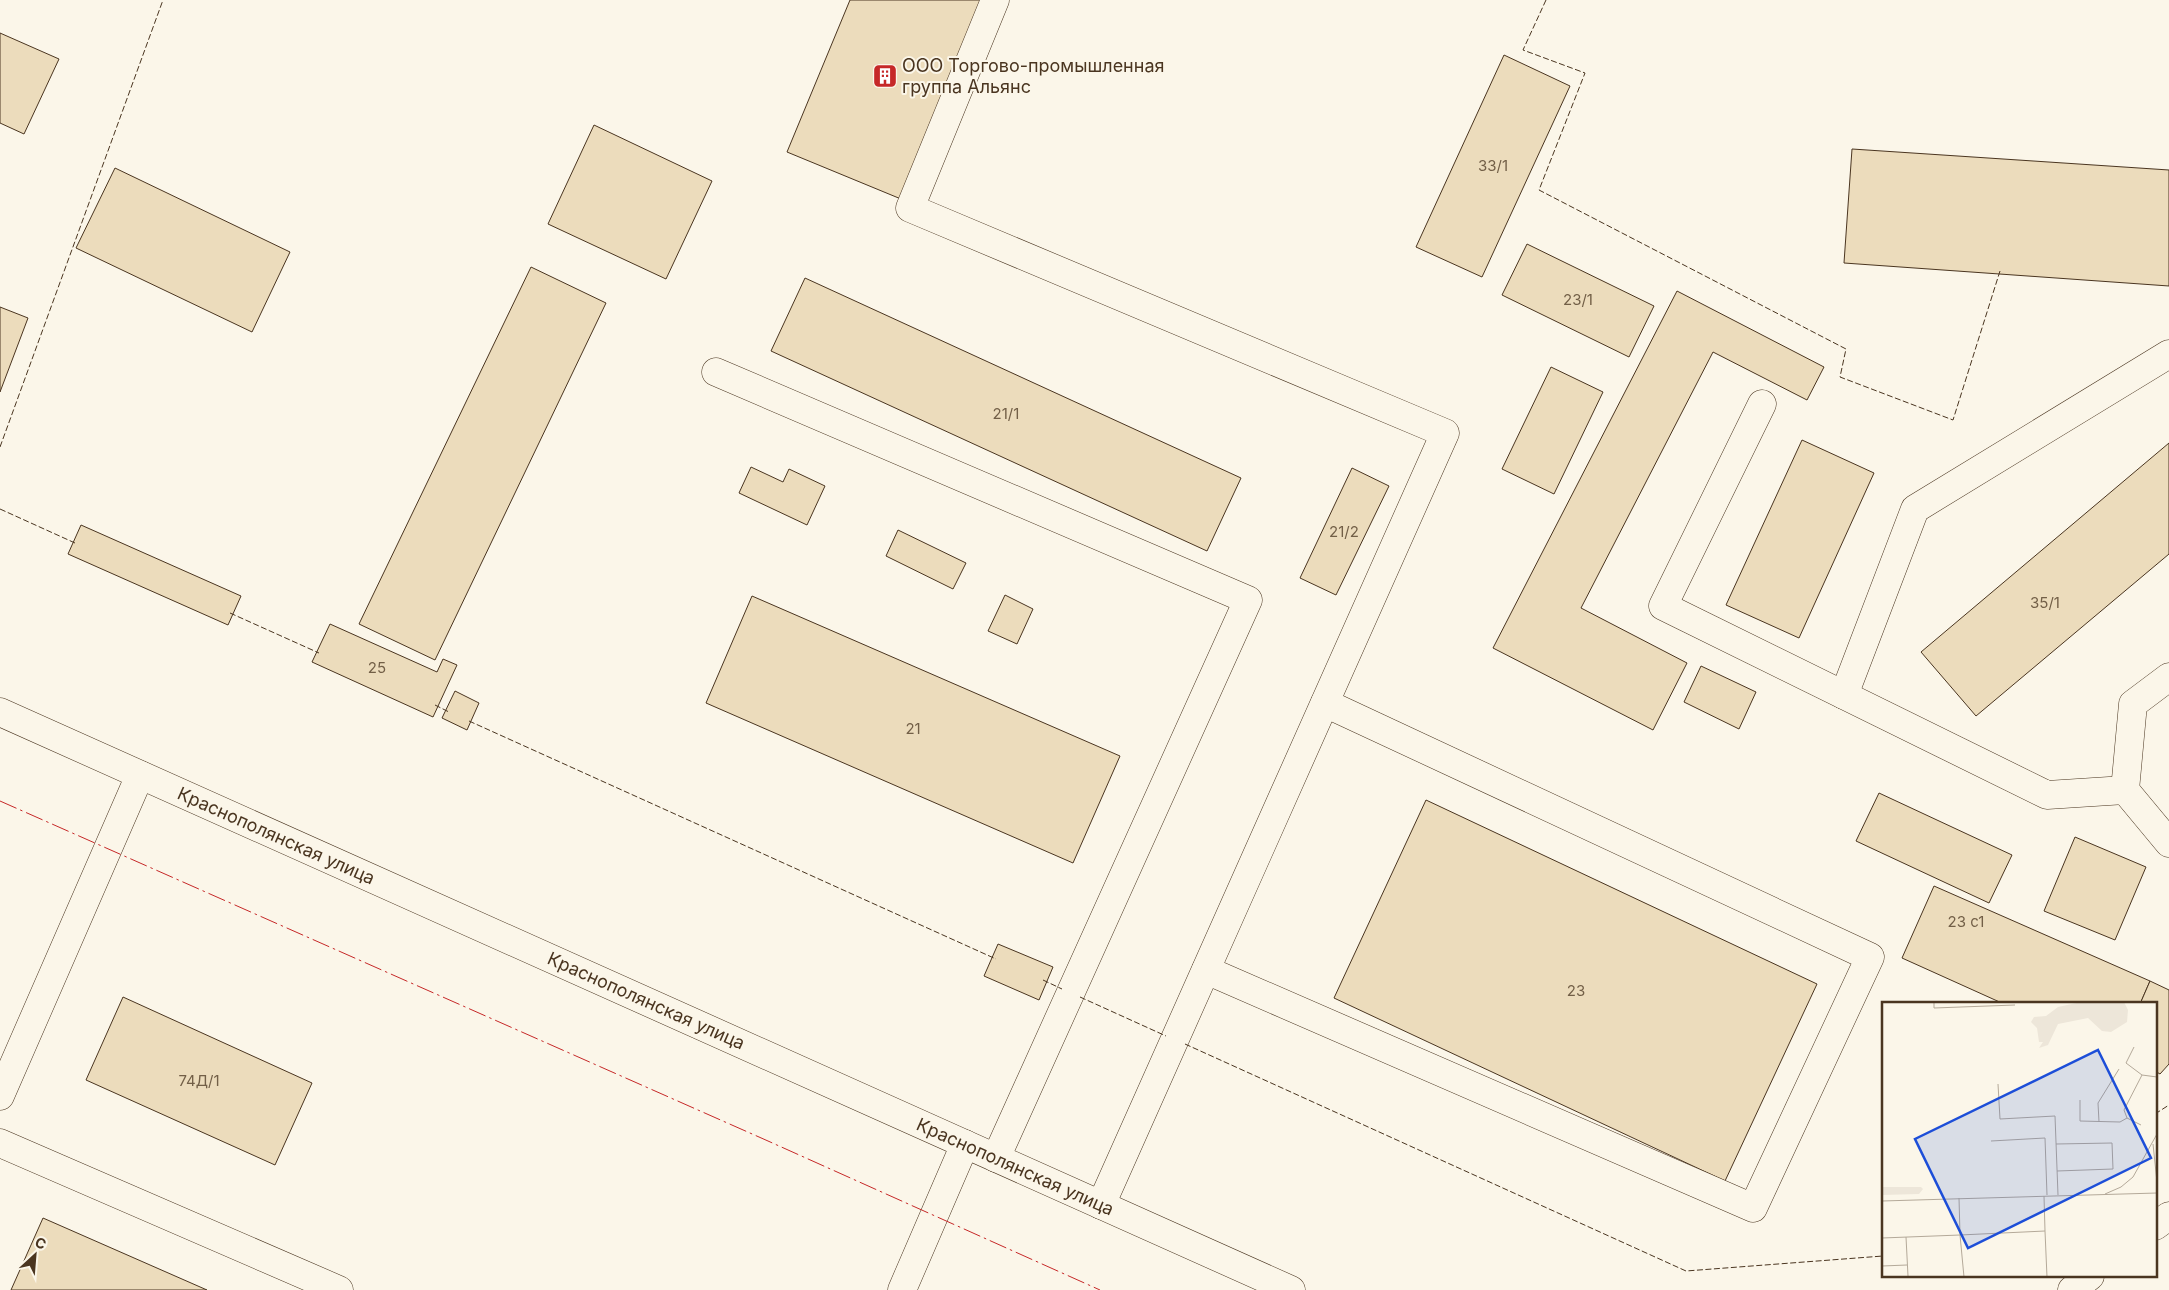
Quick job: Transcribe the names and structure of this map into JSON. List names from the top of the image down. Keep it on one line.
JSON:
{"streets":{"main road":["Краснополянская улица"]},"places":{"building":["ООО Торгово-промышленная группа Альянс"]},"house_numbers":["33/1","23/1","21/1","21/2","35/1","25","21","23 с1","23","74Д/1"],"north":"top right"}
